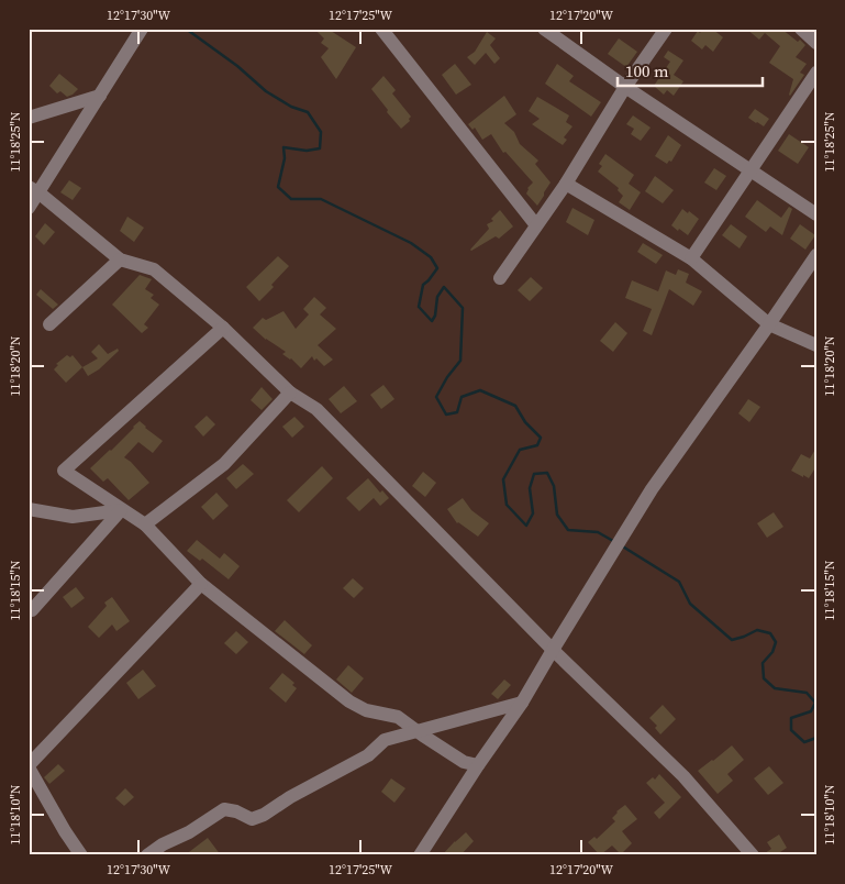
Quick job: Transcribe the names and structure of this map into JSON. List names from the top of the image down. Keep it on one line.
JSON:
{"scale_bar":"100 m","coordinates":["12°17'30\"W","12°17'25\"W","12°17'20\"W","11°18'25\"N","11°18'20\"N","11°18'15\"N","11°18'10\"N"]}
